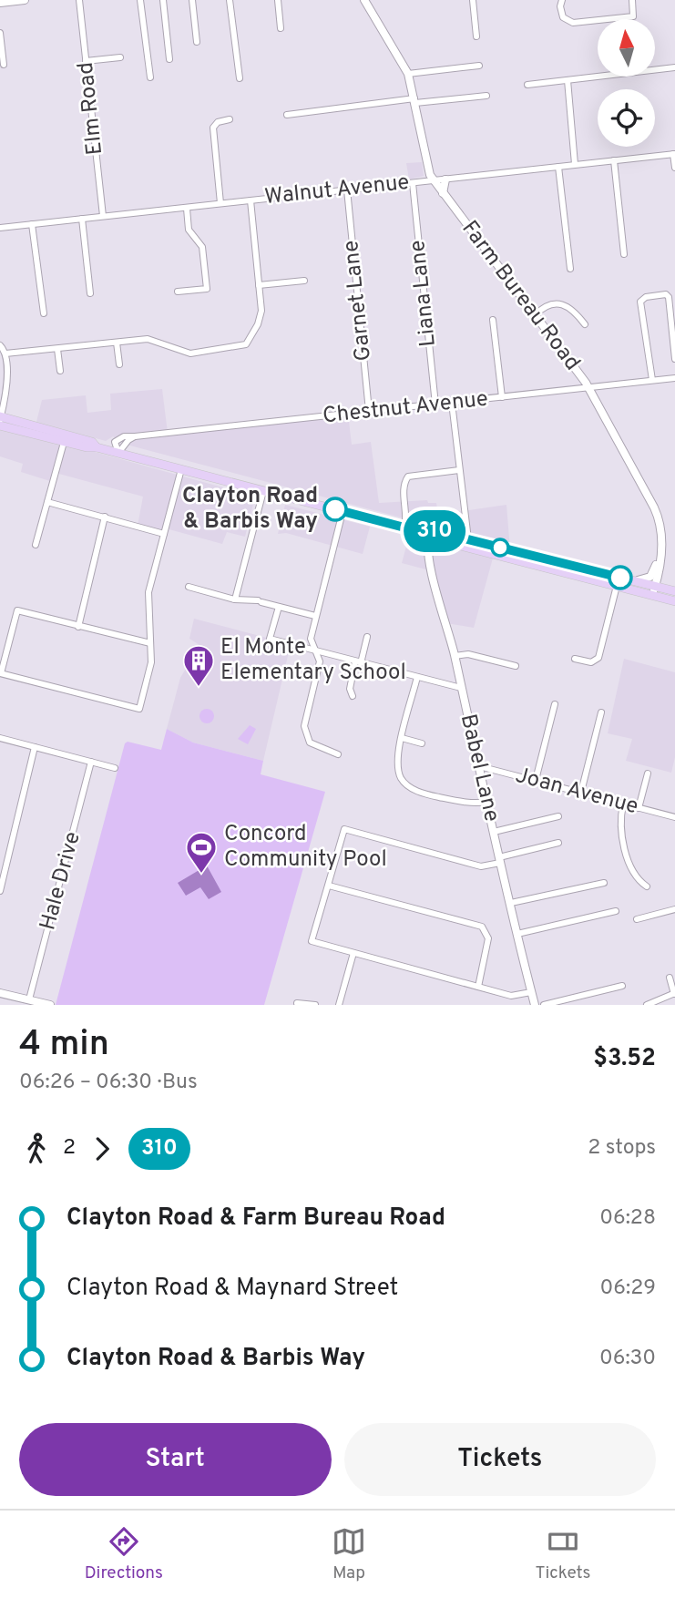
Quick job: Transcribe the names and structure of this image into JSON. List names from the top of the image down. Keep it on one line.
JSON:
{"streets":{"street":["Elm Road","Walnut Avenue","Liana Lane","Farm Bureau Road","Garnet Lane","Chestnut Avenue","Babel Lane","Joan Avenue","Hale Drive"]},"crossings":[["Elm Road","Walnut Avenue"],["Walnut Avenue","Liana Lane"],["Walnut Avenue","Farm Bureau Road"],["Walnut Avenue","Garnet Lane"],["Liana Lane","Chestnut Avenue"],["Farm Bureau Road","Chestnut Avenue"],["Garnet Lane","Chestnut Avenue"],["Babel Lane","Joan Avenue"]],"places":{"other":["Clayton Road & Barbis Way"],"building":["El Monte Elementary School"],"sports":["Concord Community Pool"]},"lines":["bus line 310"],"north":"top","page":{"on_map":"310","heading":["4 min","06:26 – 06:30 · Bus","$3.52"],"legs":["2","310","2 stops"],"list":[{"name":"Clayton Road & Farm Bureau Road","value":"06:28"},{"name":"Clayton Road & Maynard Street","value":"06:29"},{"name":"Clayton Road & Barbis Way","value":"06:30"}],"buttons":["Start","Tickets"],"tabs":["Directions","Map","Tickets"]}}
